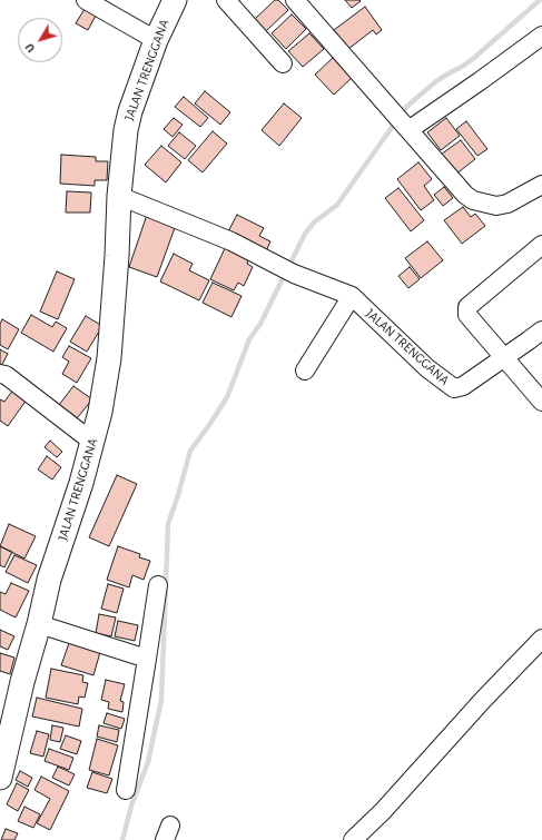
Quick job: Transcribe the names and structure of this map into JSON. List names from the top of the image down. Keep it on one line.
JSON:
{"streets":{"main road":["JALAN TRENGGANA"]},"north":"bottom left"}
